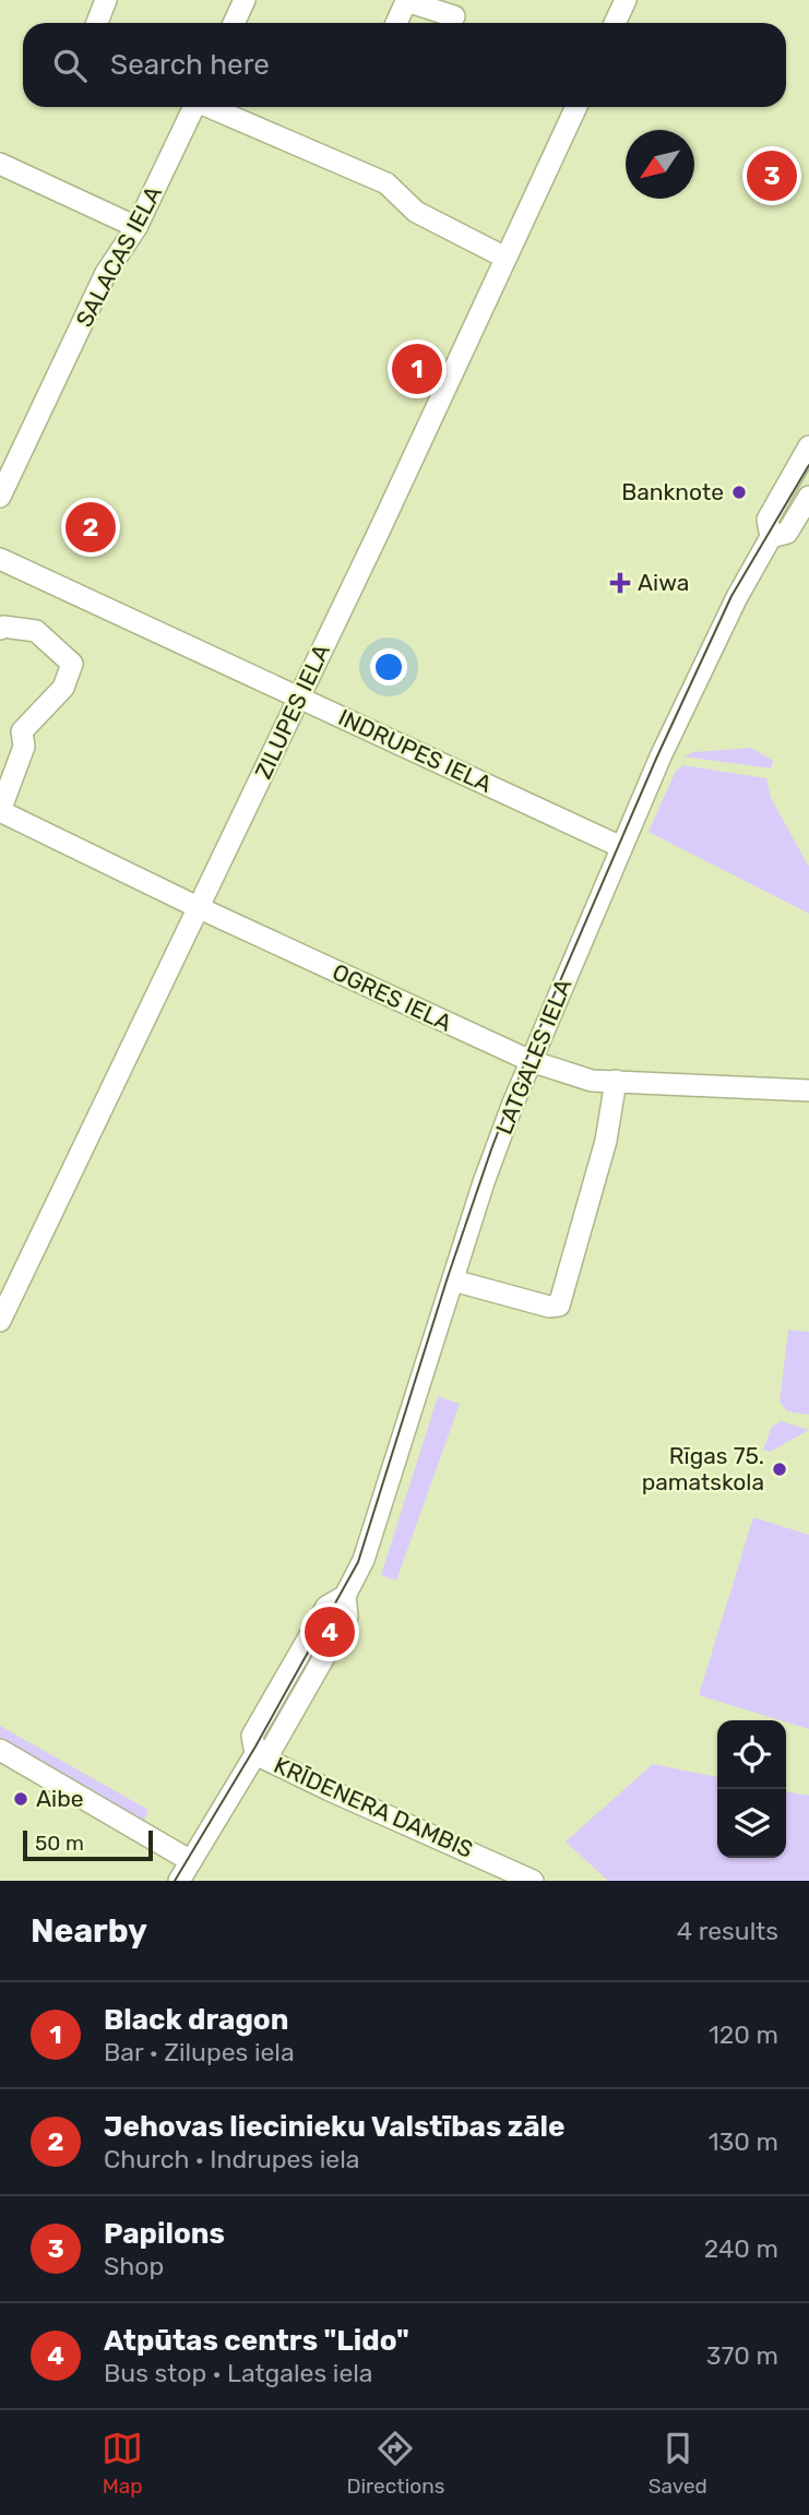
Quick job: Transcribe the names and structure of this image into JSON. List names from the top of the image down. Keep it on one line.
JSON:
{"streets":{"street":["SALACAS IELA","ZILUPES IELA","INDRUPES IELA","OGRES IELA","LATGALES IELA","KRĪDENERA DAMBIS"]},"crossings":[["ZILUPES IELA","INDRUPES IELA"],["ZILUPES IELA","OGRES IELA"],["INDRUPES IELA","LATGALES IELA"],["OGRES IELA","LATGALES IELA"],["LATGALES IELA","KRĪDENERA DAMBIS"]],"places":{"other":["Banknote","Rīgas 75. pamatskola","Aibe"],"health":["Aiwa"]},"scale_bar":"50 m","north":"bottom left","page":{"search":"Search here","pins":["3","1","2","4"],"scale":"50 m","heading":["Nearby","4 results"],"list":[{"mark":"1","name":"Black dragon","note":"Bar · Zilupes iela","value":"120 m"},{"mark":"2","name":"Jehovas liecinieku Valstības zāle","note":"Church · Indrupes iela","value":"130 m"},{"mark":"3","name":"Papilons","note":"Shop","value":"240 m"},{"mark":"4","name":"Atpūtas centrs \"Lido\"","note":"Bus stop · Latgales iela","value":"370 m"}],"nav":["Map","Directions","Saved"]}}
